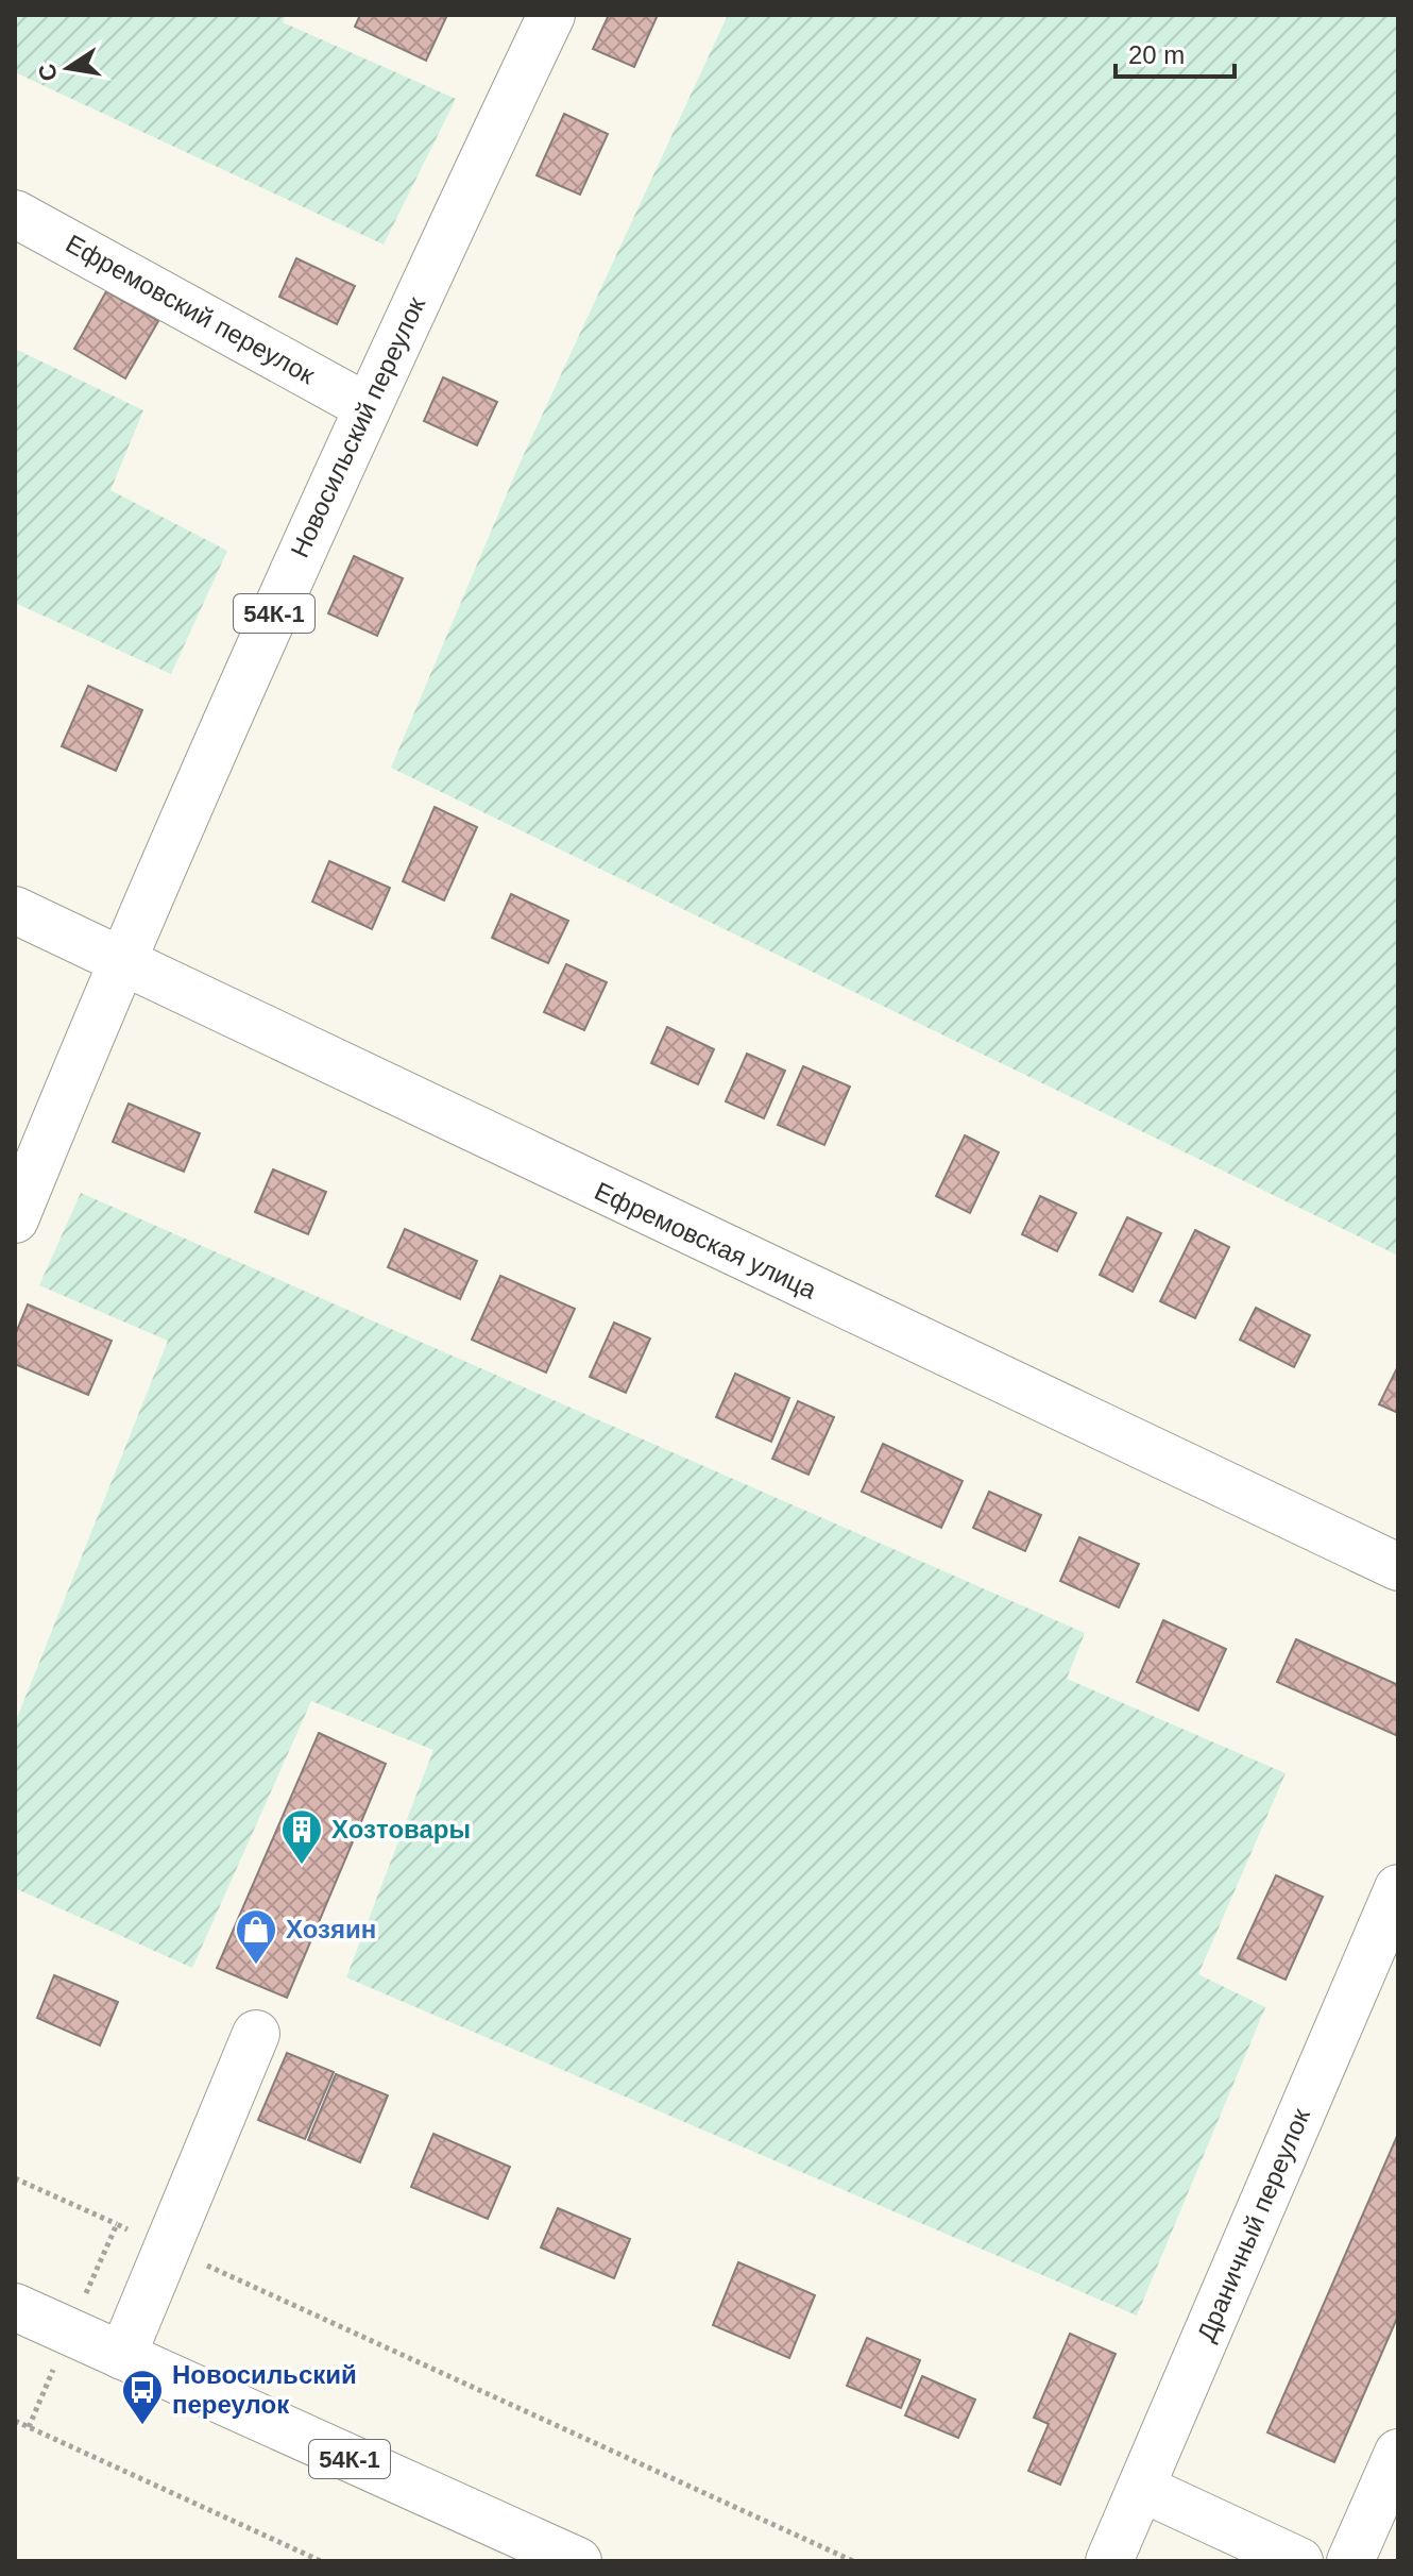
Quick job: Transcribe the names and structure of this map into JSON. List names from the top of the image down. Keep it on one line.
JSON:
{"streets":{"street":["Ефремовский переулок","Новосильский переулок","54К-1","Ефремовская улица","Драничный переулок"]},"crossings":[["Ефремовский переулок","Новосильский переулок"],["Новосильский переулок","Ефремовская улица"]],"places":{"building":["Хозтовары"],"shop":["Хозяин"],"bus stop":["Новосильский переулок"]},"scale_bar":"20 m","north":"left"}
